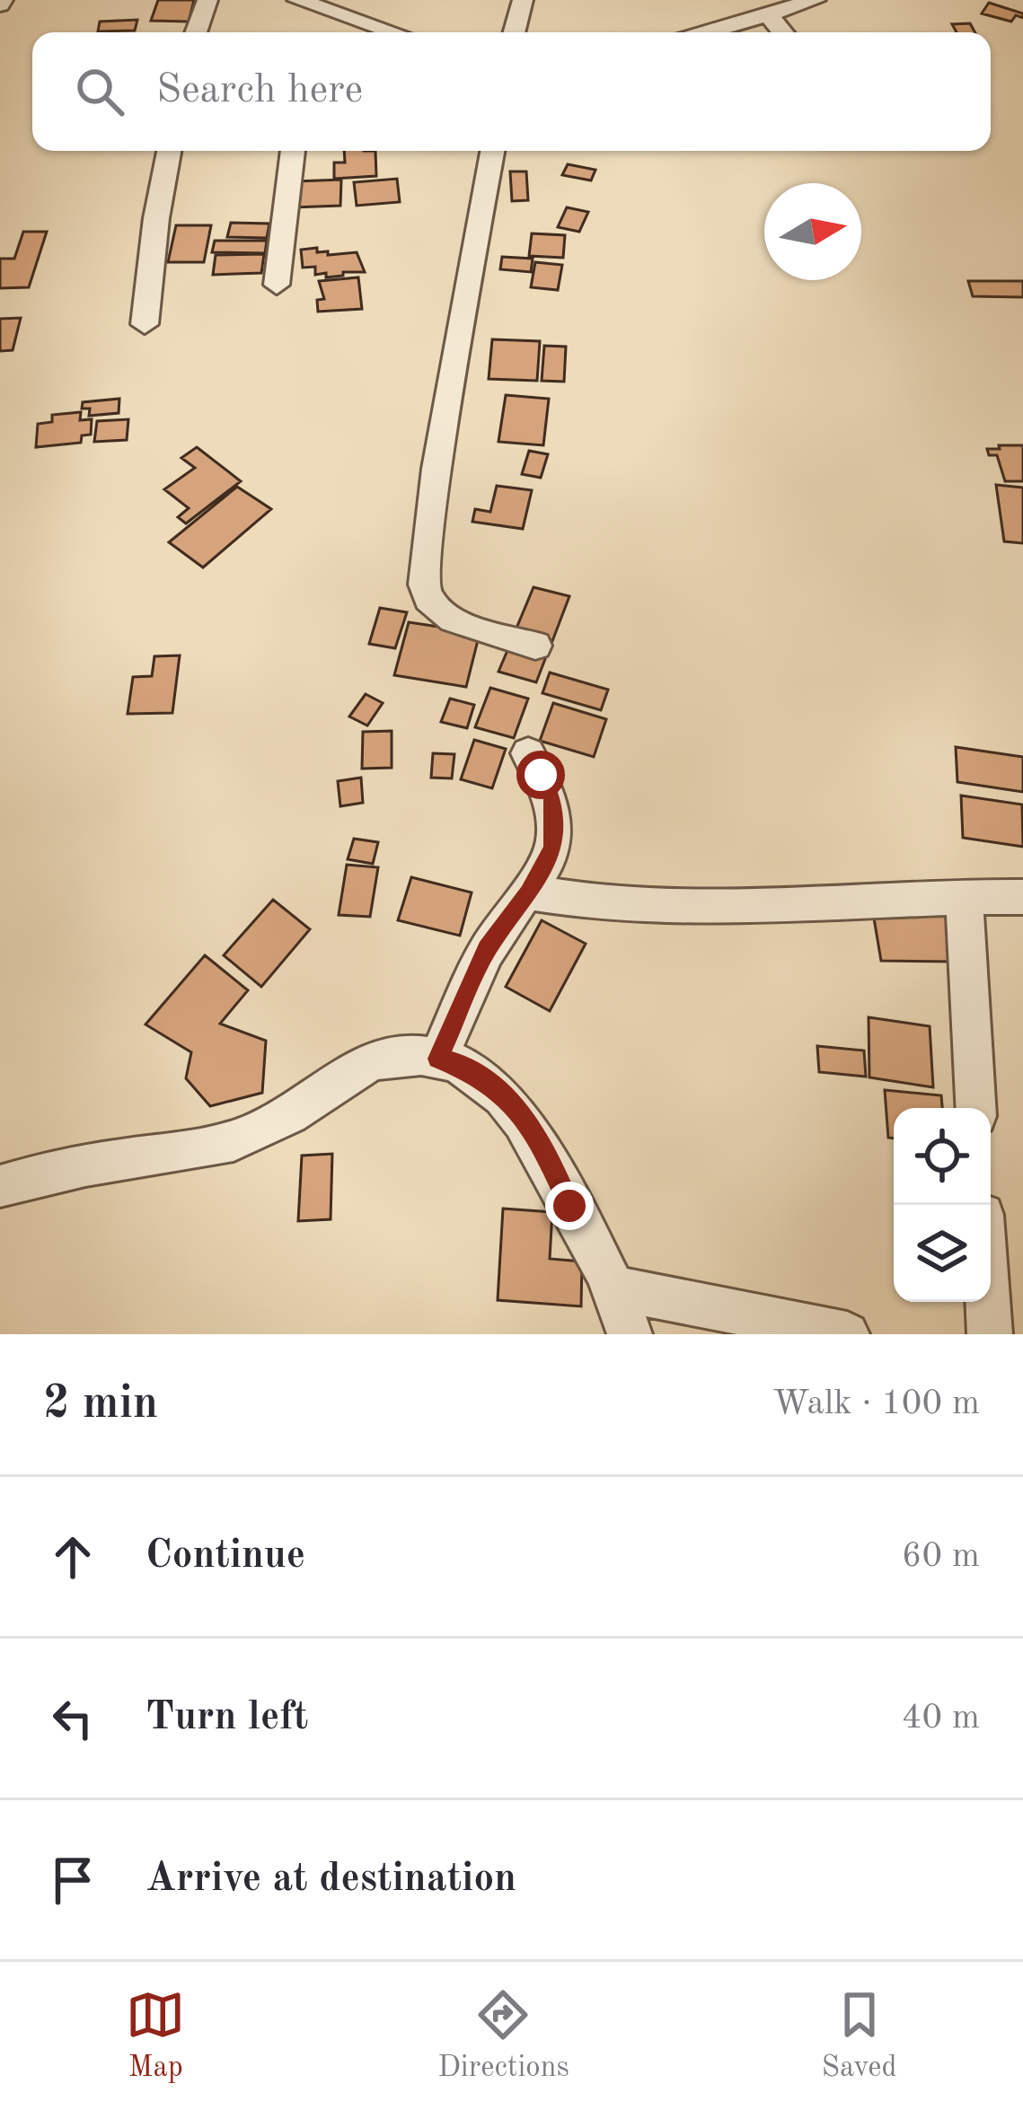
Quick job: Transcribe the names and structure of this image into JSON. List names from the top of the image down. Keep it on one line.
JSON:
{"north":"right","page":{"search":"Search here","heading":["2 min","Walk · 100 m"],"list":[["Continue","60 m"],["Turn left","40 m"],"Arrive at destination"],"nav":["Map","Directions","Saved"]}}
